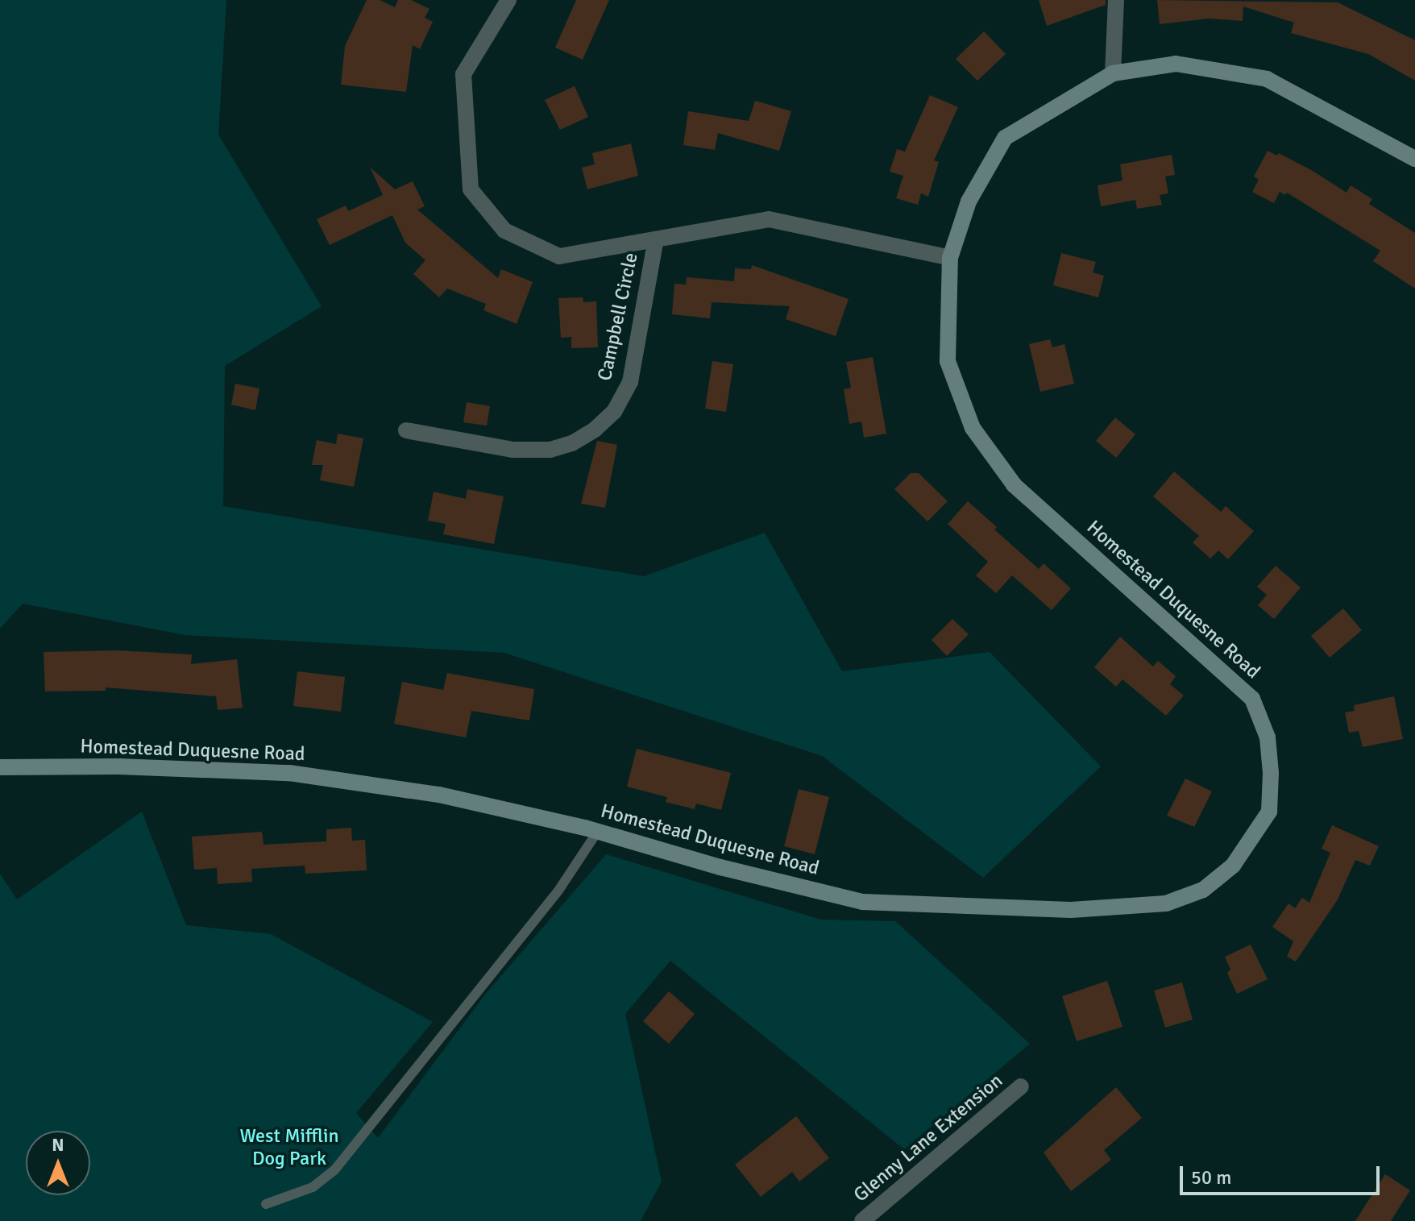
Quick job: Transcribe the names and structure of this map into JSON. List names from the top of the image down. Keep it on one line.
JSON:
{"streets":{"street":["Campbell Circle","Homestead Duquesne Road","Glenny Lane Extension"]},"crossings":[["Campbell Circle","Homestead Duquesne Road"]],"parks":["West Mifflin Dog Park"],"scale_bar":"50 m","north":"top"}
